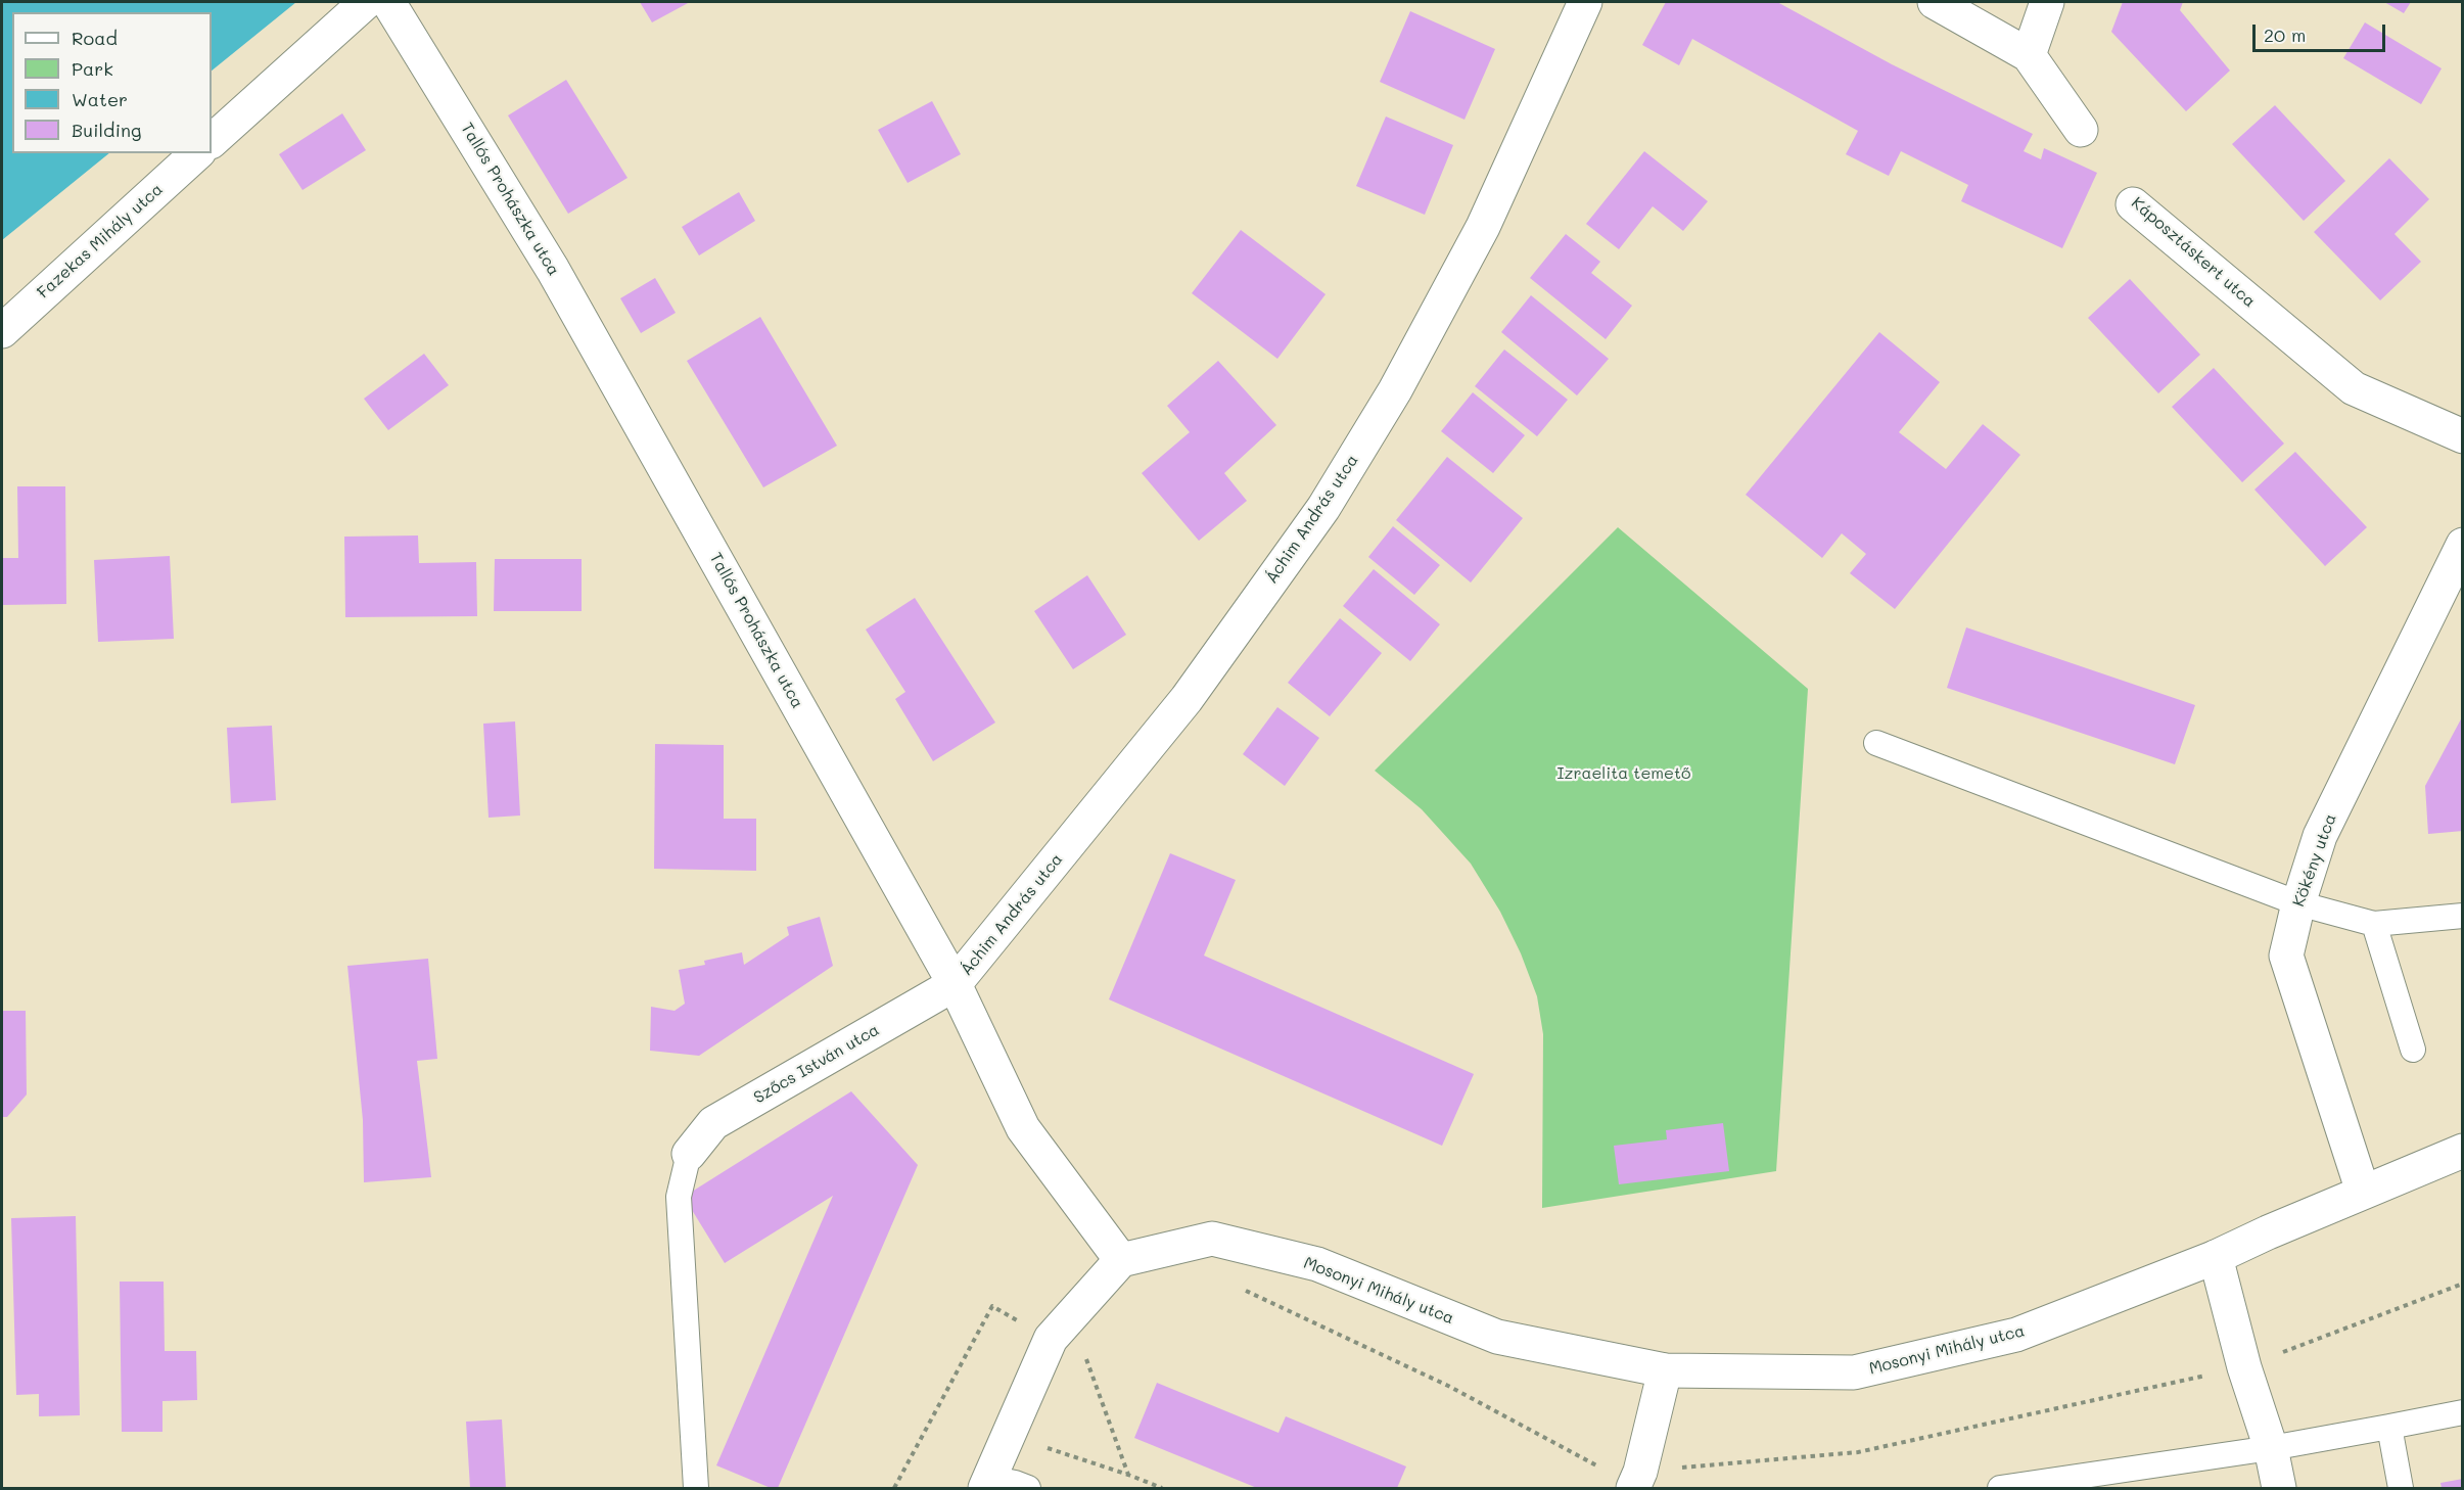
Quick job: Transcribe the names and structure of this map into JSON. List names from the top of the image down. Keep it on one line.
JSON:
{"streets":{"street":["Tallós Prohászka utca","Fazekas Mihály utca","Káposztáskert utca","Áchim András utca","Kökény utca","Szőcs István utca","Mosonyi Mihály utca"]},"crossings":[["Tallós Prohászka utca","Áchim András utca"],["Tallós Prohászka utca","Szőcs István utca"],["Tallós Prohászka utca","Mosonyi Mihály utca"],["Áchim András utca","Szőcs István utca"],["Kökény utca","Mosonyi Mihály utca"]],"parks":["Izraelita temető"],"legend":["Road","Park","Water","Building"],"scale_bar":"20 m"}
